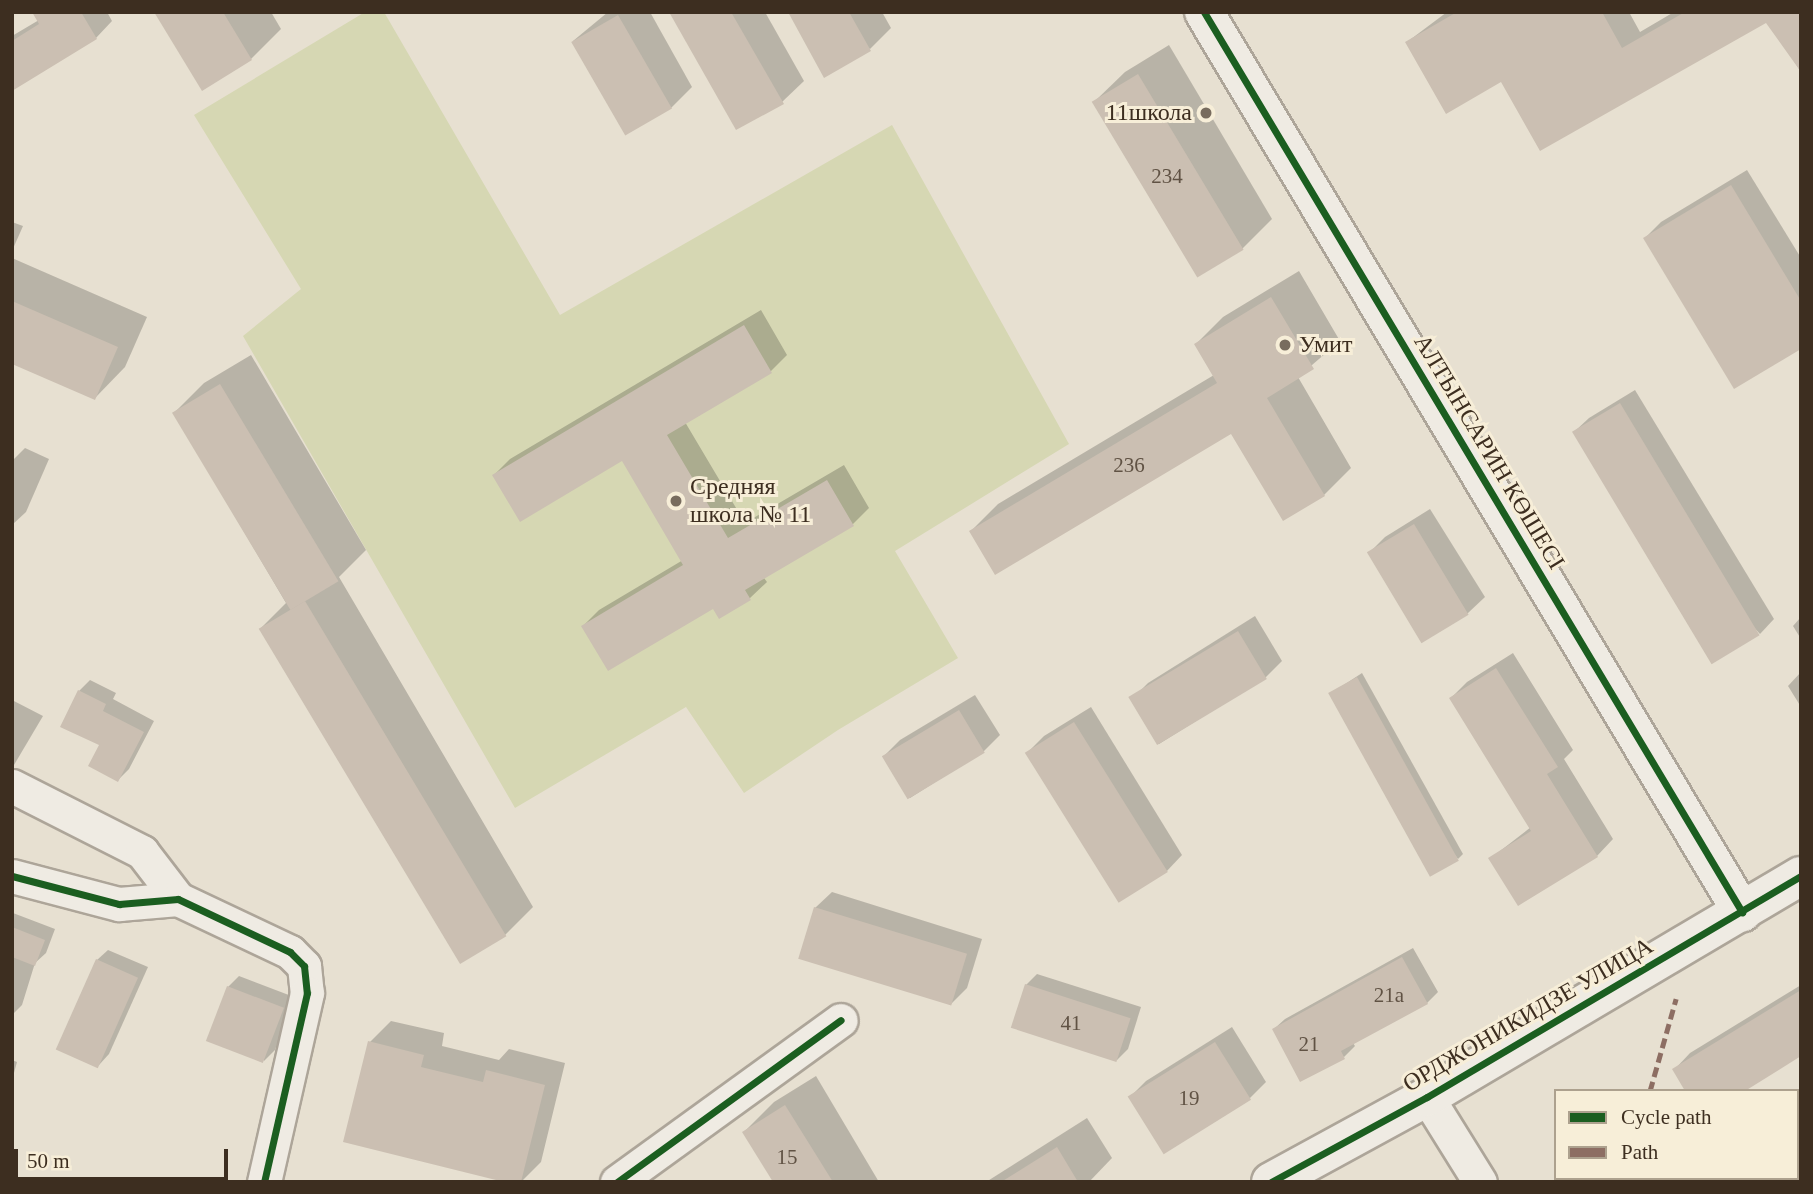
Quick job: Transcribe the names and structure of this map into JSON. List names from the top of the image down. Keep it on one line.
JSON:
{"streets":{"street":["АЛТЫНСАРИН КӨШЕСІ","ОРДЖОНИКИДЗЕ УЛИЦА"]},"crossings":[["АЛТЫНСАРИН КӨШЕСІ","ОРДЖОНИКИДЗЕ УЛИЦА"]],"places":["11школа","Умит","Средняя школа № 11"],"house_numbers":["234","236","21а","41","21","19","15"],"legend":["Cycle path","Path"],"scale_bar":"50 m"}
